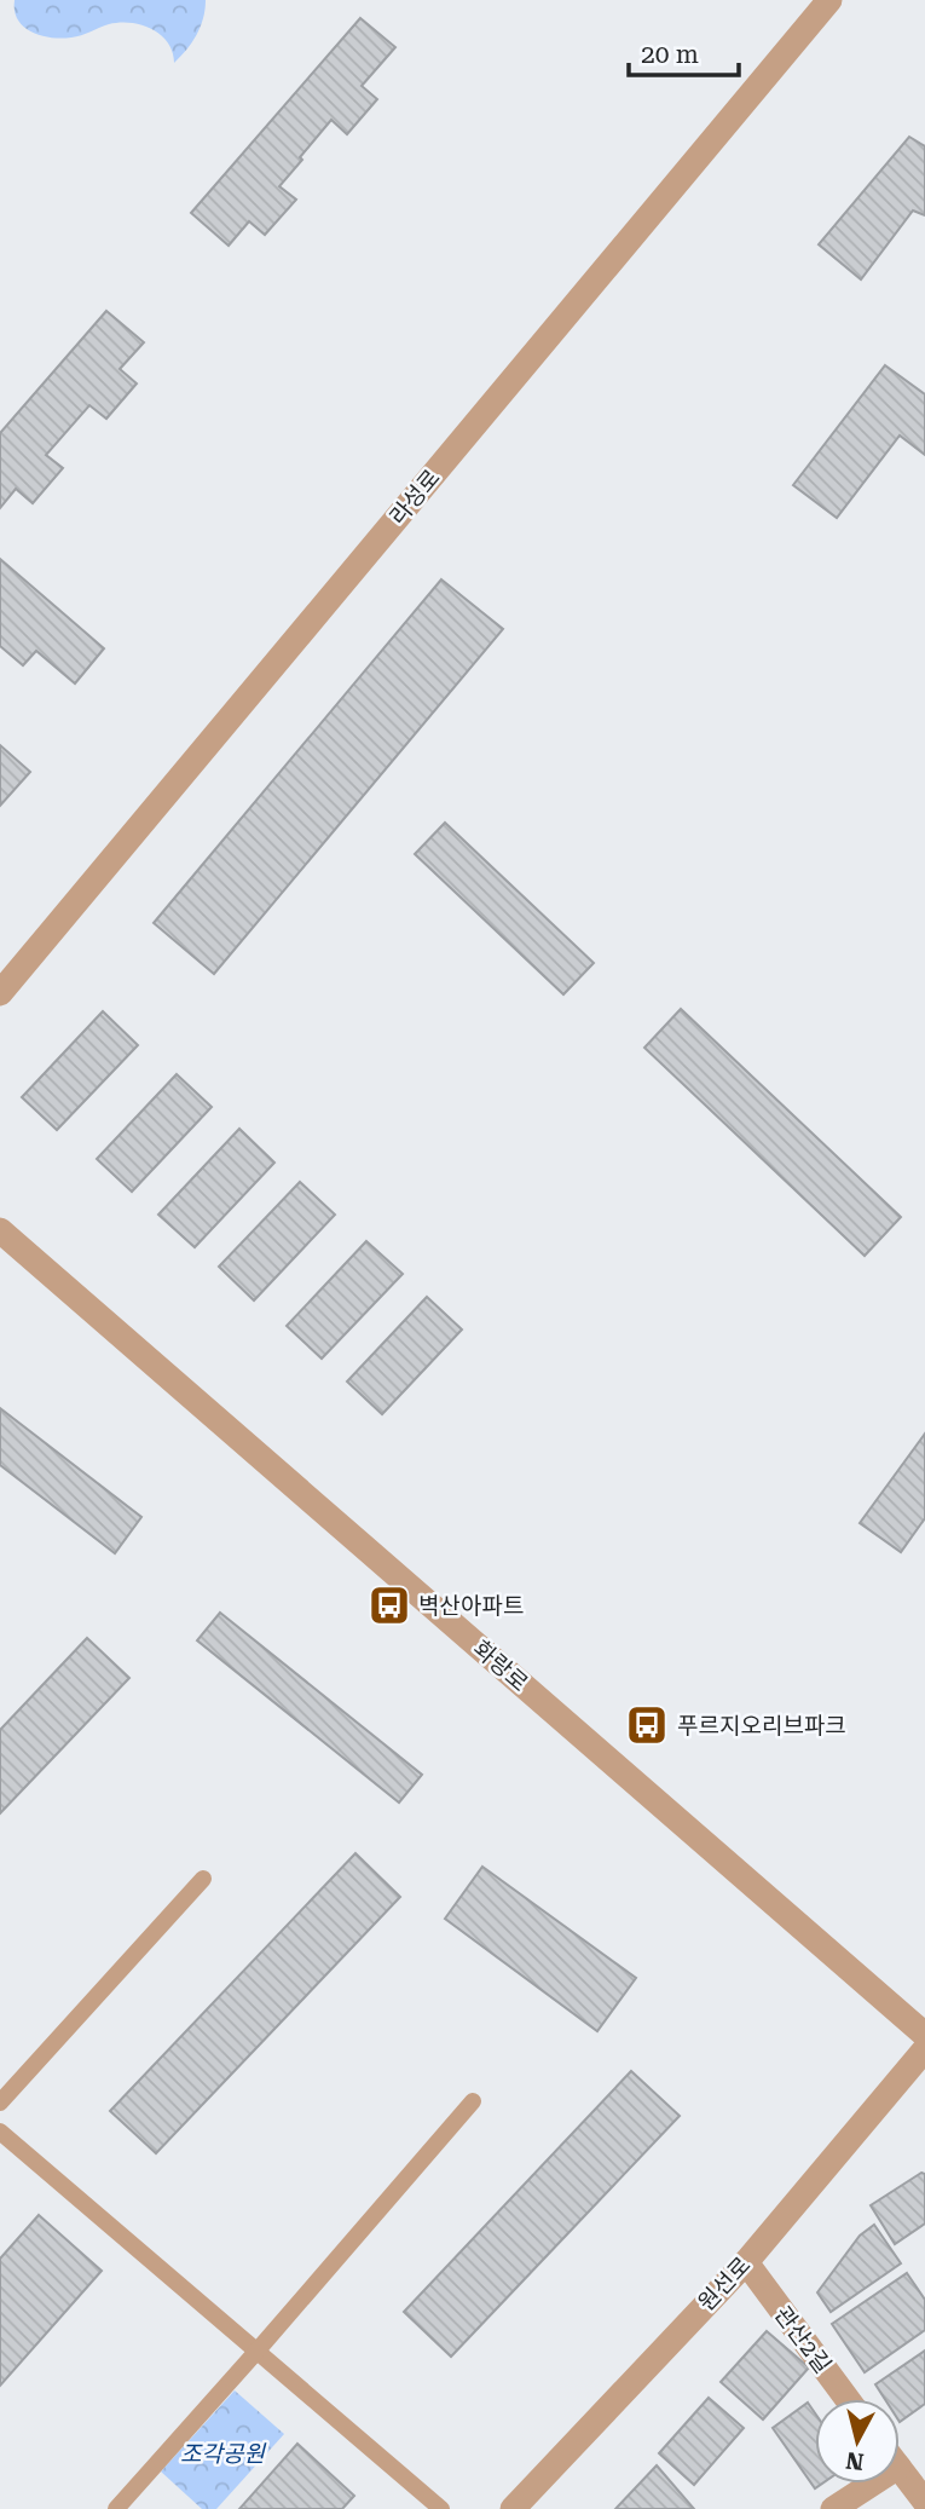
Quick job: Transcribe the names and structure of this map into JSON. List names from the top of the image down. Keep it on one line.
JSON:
{"streets":{"street":["라성로","화랑로","원선로","관산2길"]},"crossings":[["원선로","관산2길"]],"parks":["조각공원"],"places":{"bus stop":["벽산아파트","푸르지오리브파크"]},"scale_bar":"20 m","north":"bottom"}
